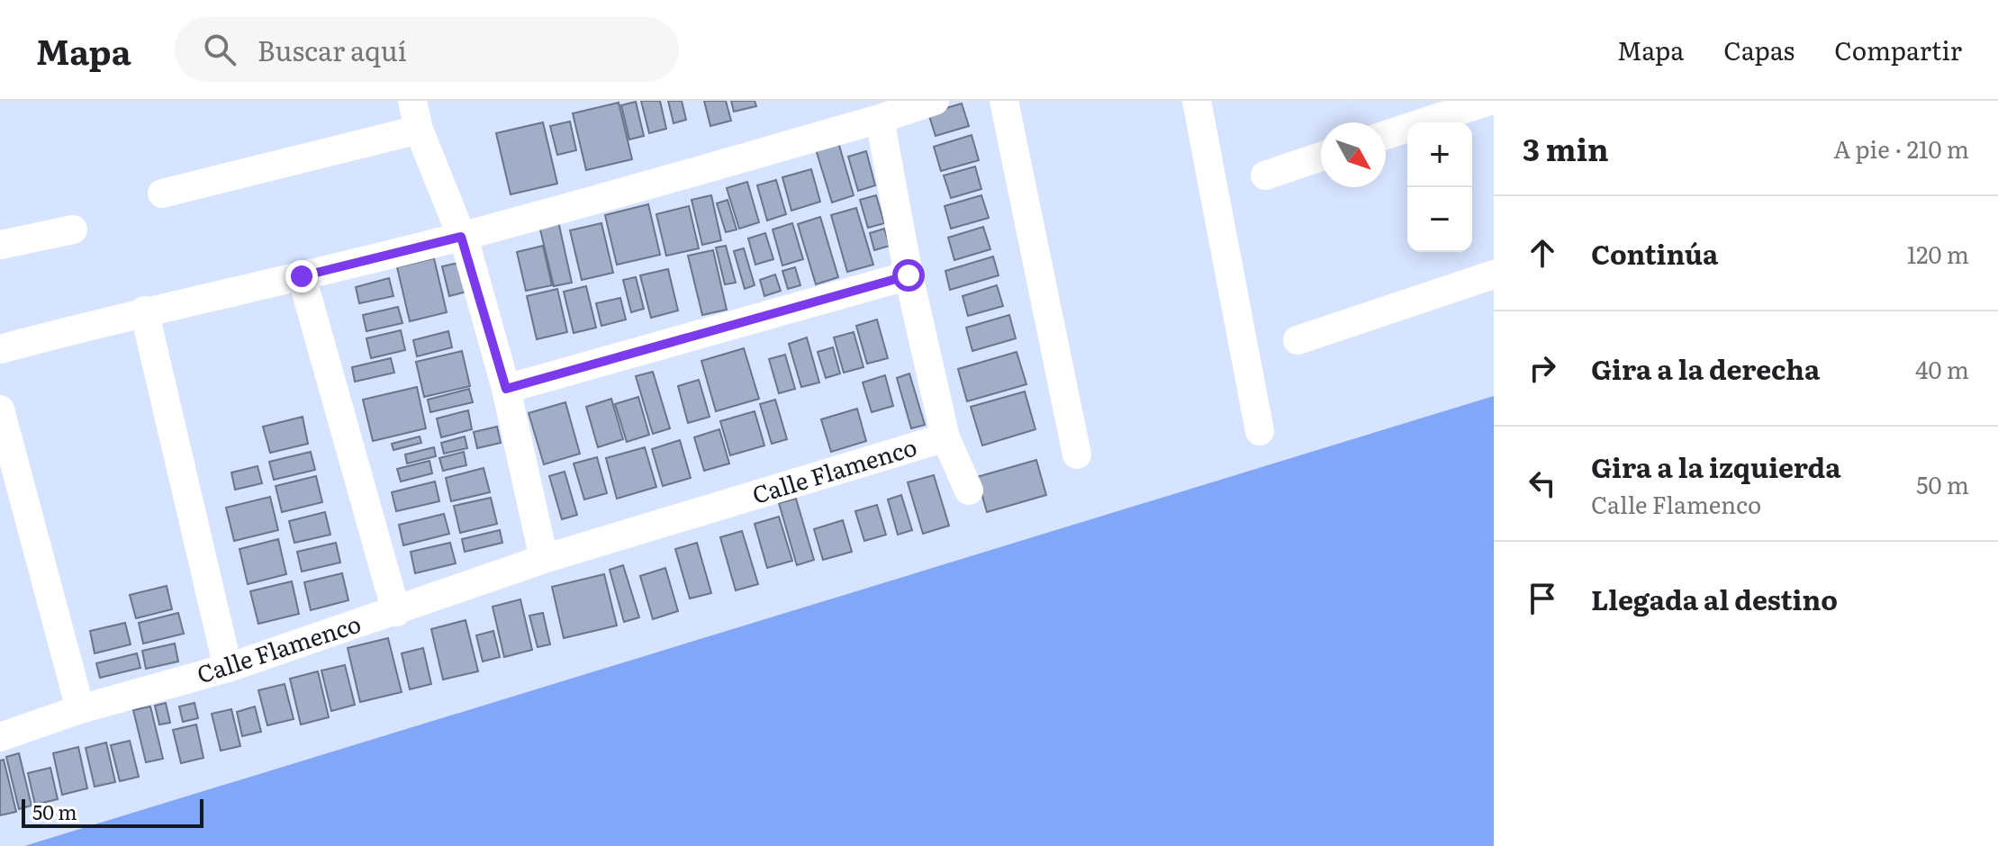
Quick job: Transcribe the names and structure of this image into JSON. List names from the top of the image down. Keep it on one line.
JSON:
{"streets":{"street":["Calle Flamenco"]},"scale_bar":"50 m","north":"bottom right","page":{"header":"Mapa","search":"Buscar aquí","nav":["Mapa","Capas","Compartir"],"heading":["3 min","A pie · 210 m"],"map_buttons":["+","−"],"list":[["Continúa","120 m"],["Gira a la derecha","40 m"],["Gira a la izquierda","Calle Flamenco","50 m"],"Llegada al destino"],"scale":"50 m"}}
